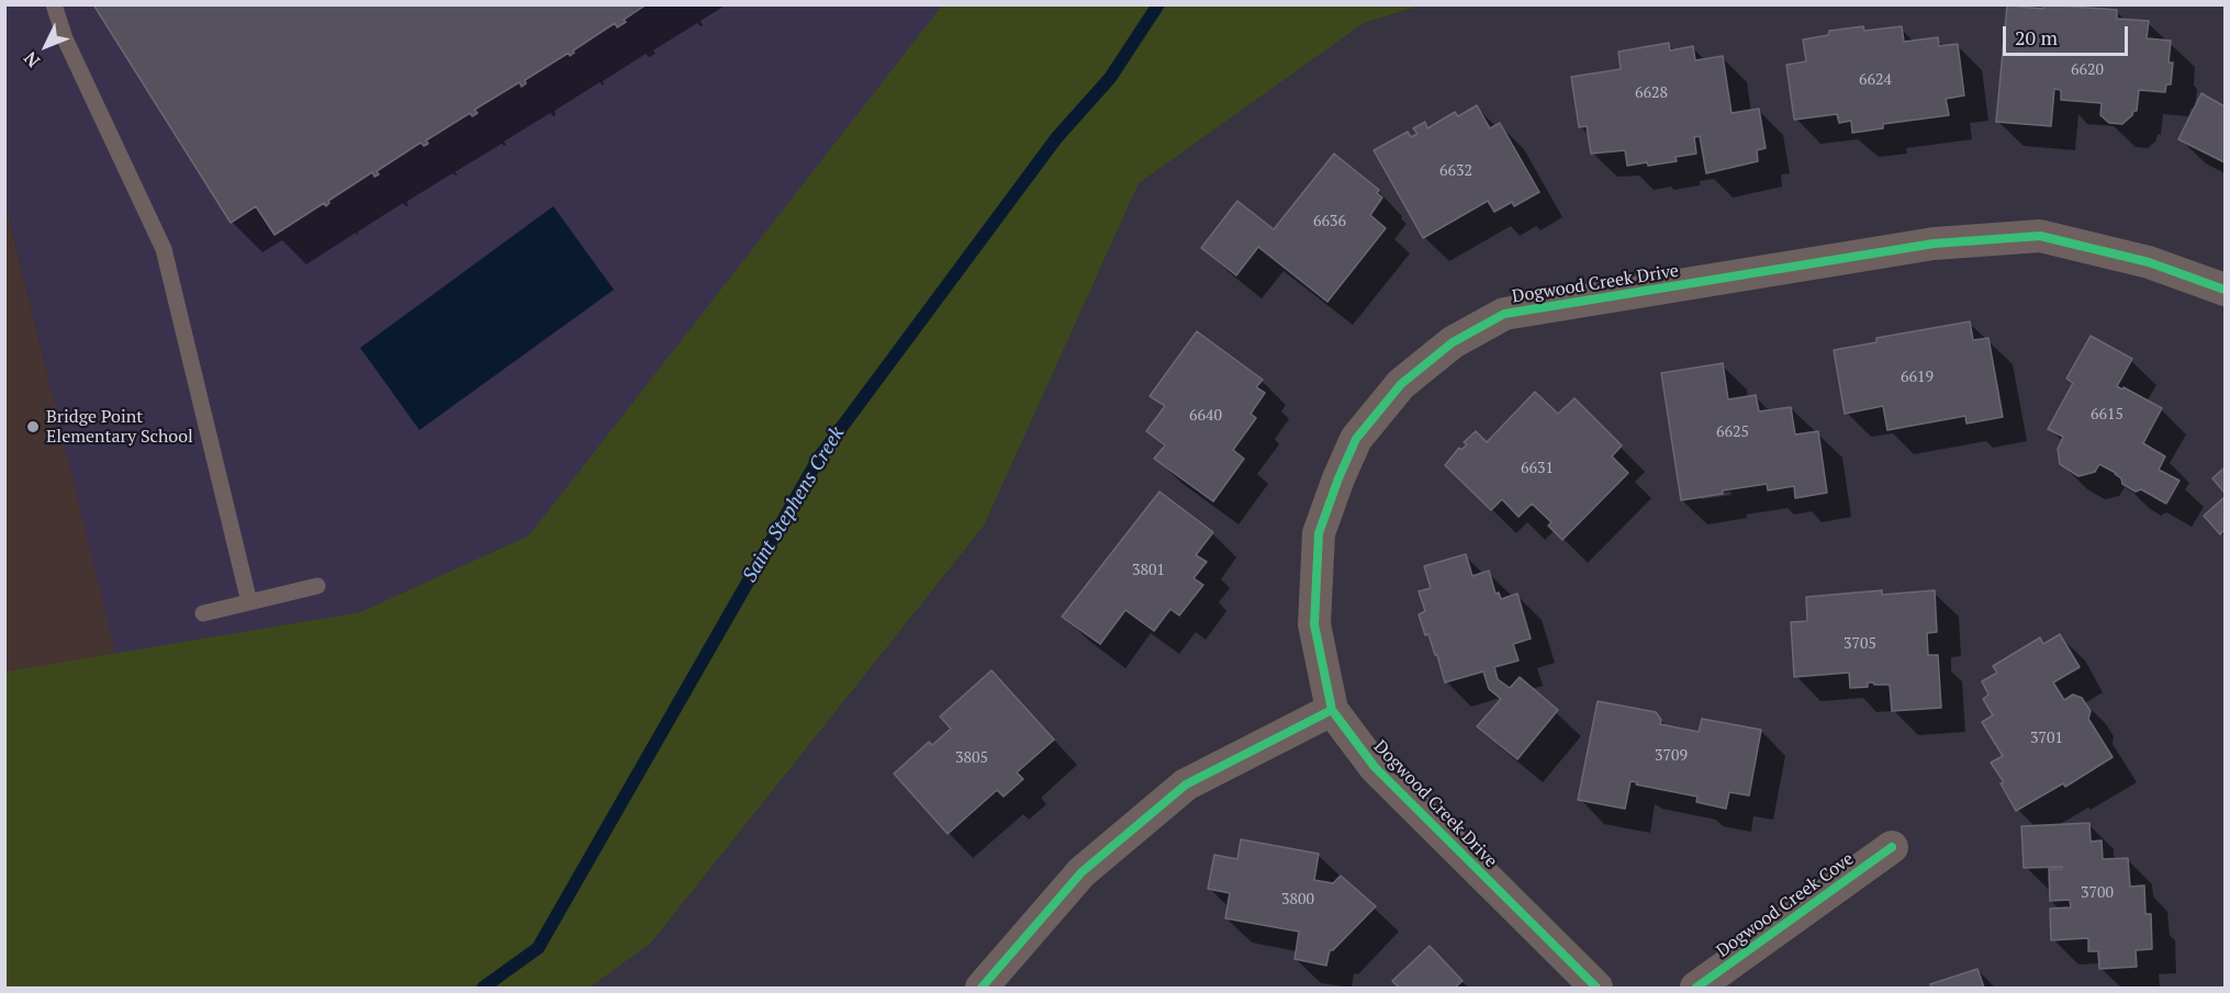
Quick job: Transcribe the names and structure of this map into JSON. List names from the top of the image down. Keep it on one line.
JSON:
{"streets":{"street":["Dogwood Creek Drive","Dogwood Creek Cove"]},"water":["Saint Stephens Creek"],"places":["Bridge Point Elementary School"],"house_numbers":["6620","6624","6628","6632","6636","6619","6615","6640","6625","6631","3801","3705","3701","3709","3805","3700","3800"],"scale_bar":"20 m","north":"bottom left"}
